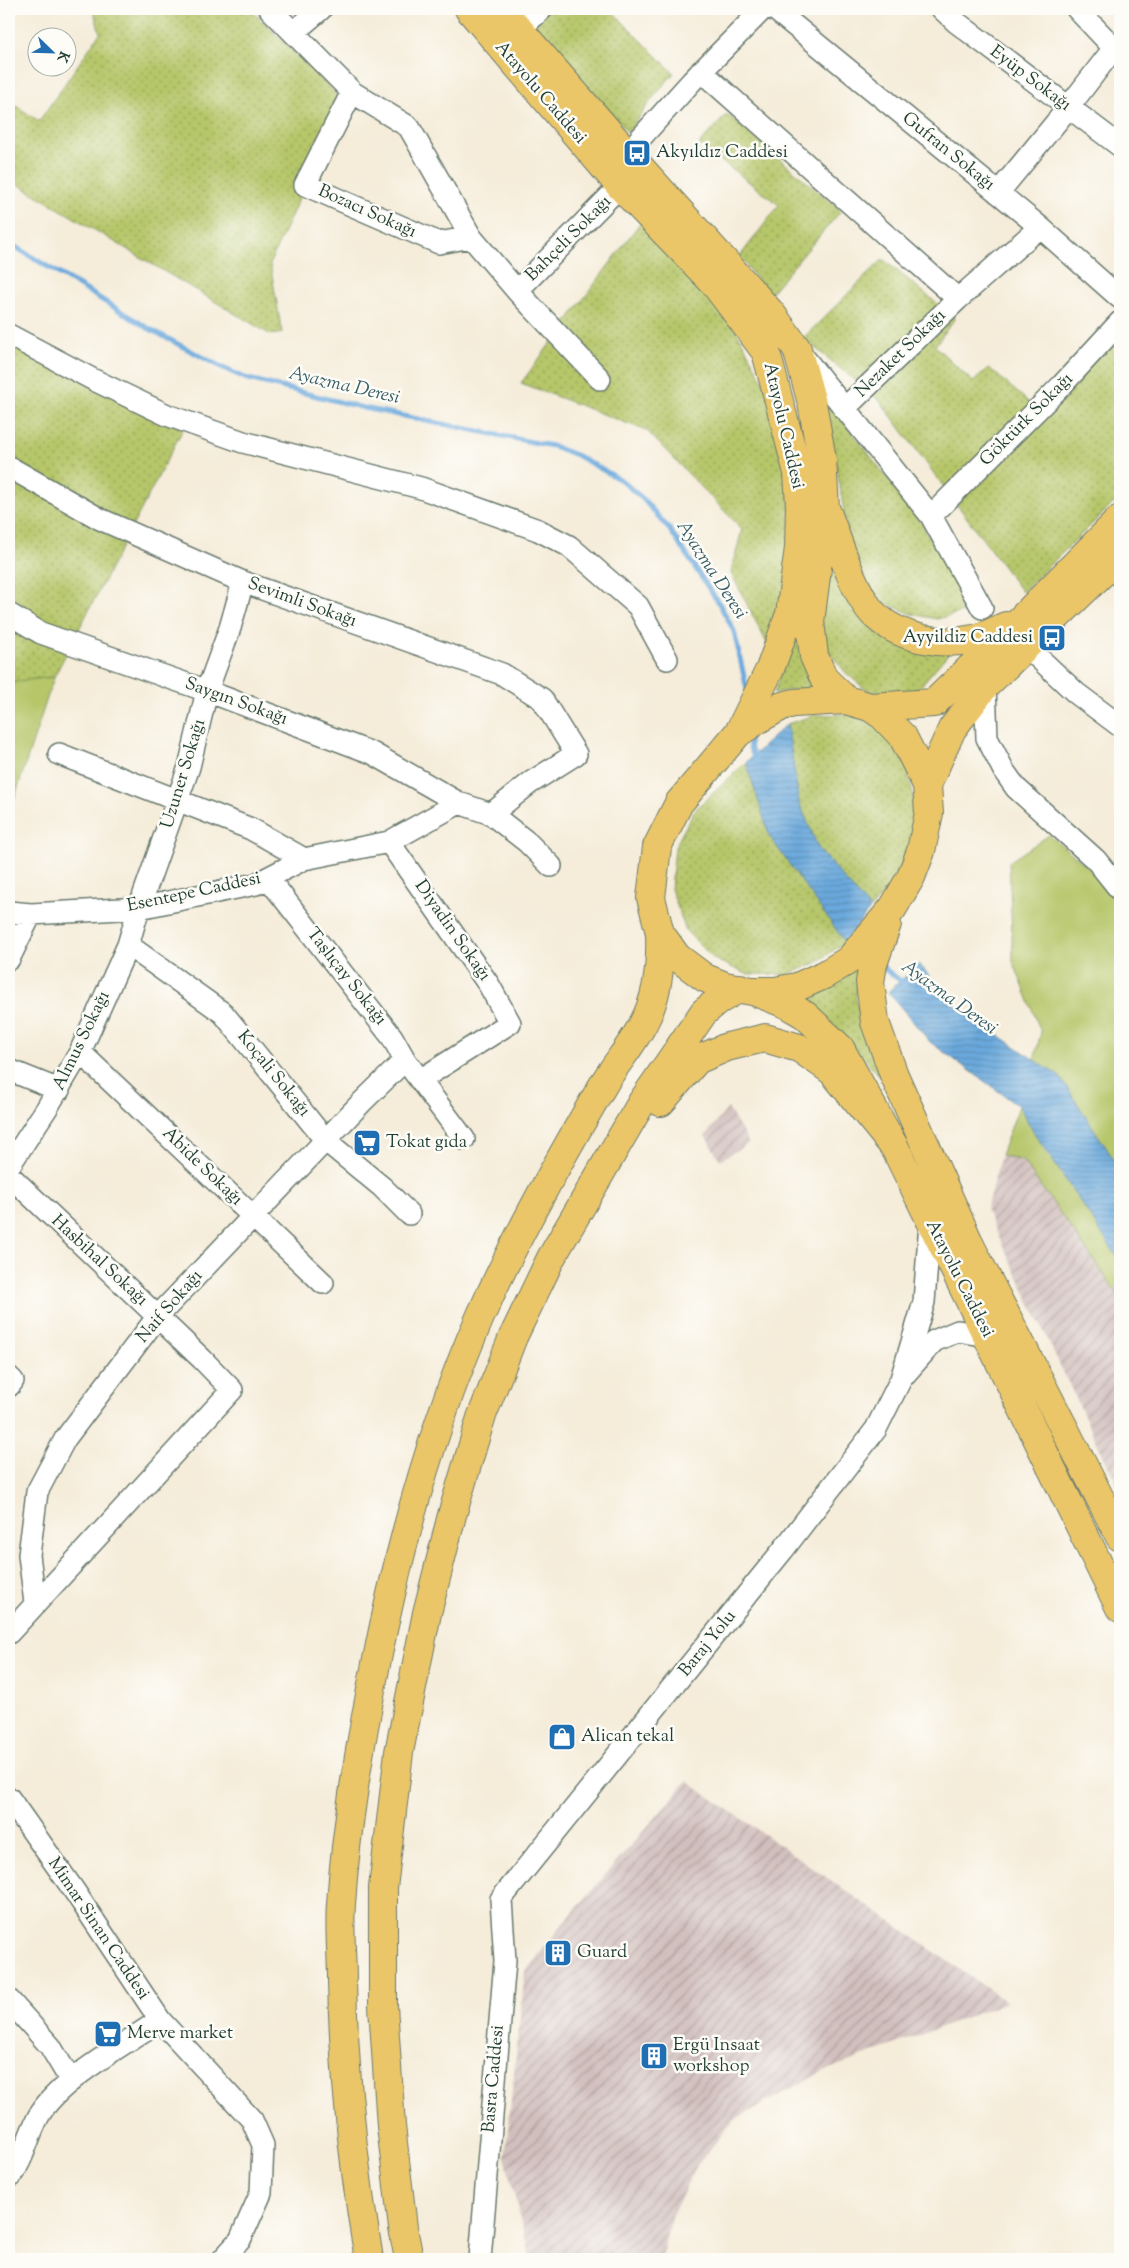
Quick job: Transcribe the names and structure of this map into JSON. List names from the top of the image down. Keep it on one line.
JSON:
{"streets":{"main road":["Atayolu Caddesi"],"street":["Eyüp Sokağı","Gufran Sokağı","Bozacı Sokağı","Bahçeli Sokağı","Nezaket Sokağı","Göktürk Sokağı","Sevimli Sokağı","Saygın Sokağı","Uzuner Sokağı","Esentepe Caddesi","Diyadin Sokağı","Taşlıçay Sokağı","Almus Sokağı","Koçali Sokağı","Abide Sokağı","Hasbihal Sokağı","Naif Sokağı","Baraj Yolu","Mimar Sinan Caddesi","Basra Caddesi"]},"crossings":[["Atayolu Caddesi","Bahçeli Sokağı"],["Atayolu Caddesi","Nezaket Sokağı"],["Atayolu Caddesi","Göktürk Sokağı"],["Atayolu Caddesi","Baraj Yolu"],["Gufran Sokağı","Nezaket Sokağı"],["Sevimli Sokağı","Uzuner Sokağı"],["Saygın Sokağı","Uzuner Sokağı"],["Saygın Sokağı","Esentepe Caddesi"],["Uzuner Sokağı","Esentepe Caddesi"],["Uzuner Sokağı","Almus Sokağı"],["Esentepe Caddesi","Diyadin Sokağı"],["Esentepe Caddesi","Taşlıçay Sokağı"],["Esentepe Caddesi","Almus Sokağı"],["Diyadin Sokağı","Taşlıçay Sokağı"],["Taşlıçay Sokağı","Naif Sokağı"],["Almus Sokağı","Koçali Sokağı"],["Almus Sokağı","Abide Sokağı"],["Koçali Sokağı","Naif Sokağı"],["Abide Sokağı","Naif Sokağı"],["Hasbihal Sokağı","Naif Sokağı"],["Baraj Yolu","Basra Caddesi"]],"water":["Ayazma Deresi"],"places":{"bus stop":["Akyıldız Caddesi","Ayyildiz Caddesi"],"supermarket":["Tokat gıda","Merve market"],"shop":["Alican tekal"],"building":["Guard","Ergü Insaat workshop"]},"north":"bottom right"}
